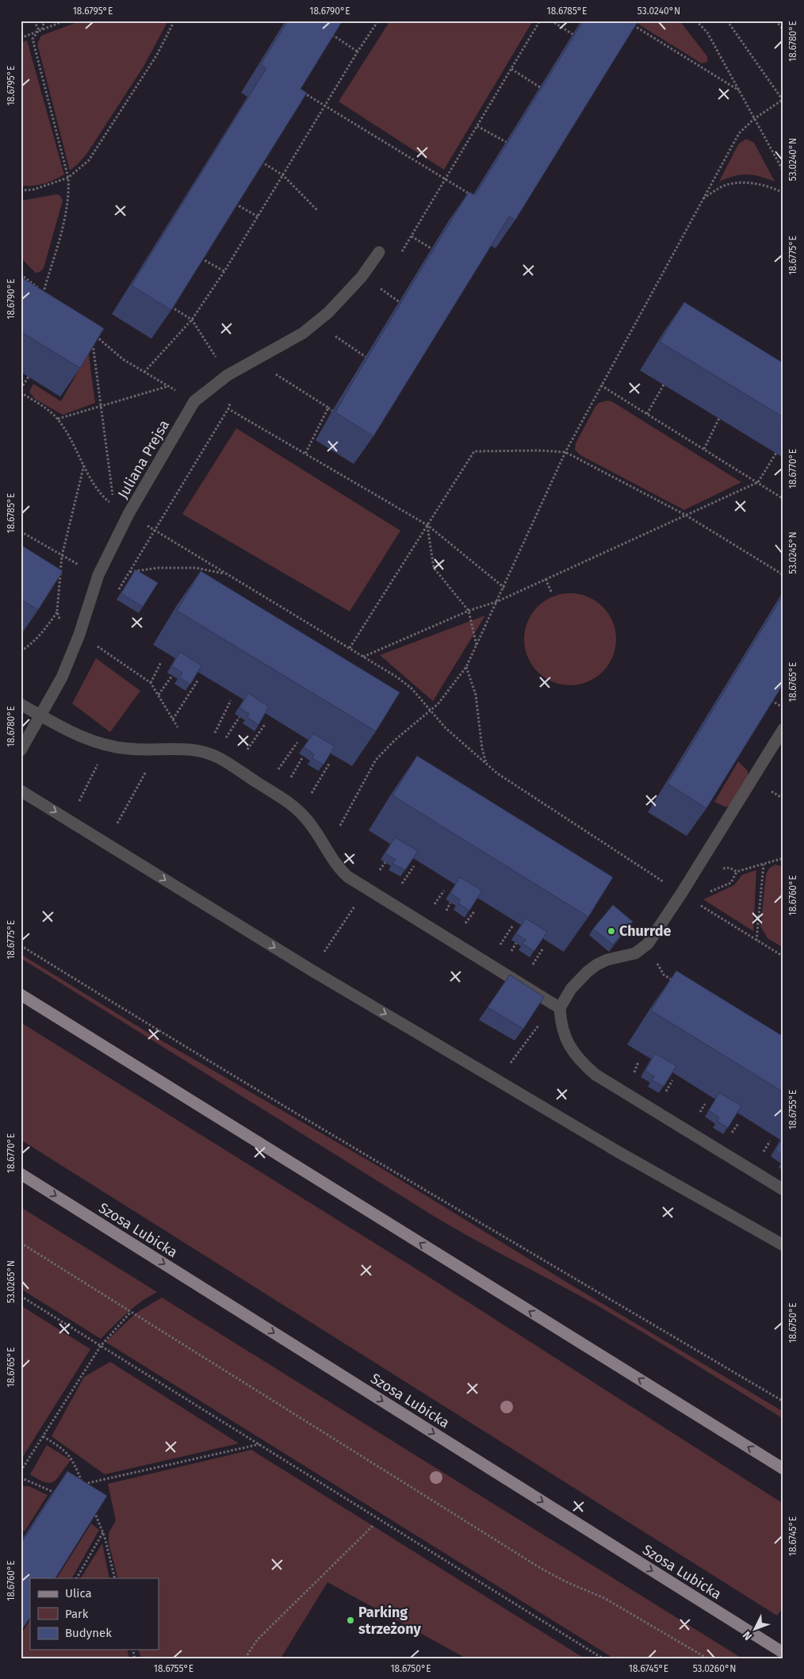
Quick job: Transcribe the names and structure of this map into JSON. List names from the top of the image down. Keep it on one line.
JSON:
{"streets":{"main road":["Szosa Lubicka"],"street":["Juliana Prejsa"]},"one_way":["Szosa Lubicka"],"places":["Churrde","Parking strzeżony"],"legend":["Ulica","Park","Budynek"],"north":"bottom left","coordinates":["18.6795°E","18.6790°E","18.6785°E","53.0240°N","18.6780°E","18.6775°E","18.6770°E","53.0245°N","18.6765°E","18.6760°E","18.6755°E","53.0265°N","18.6750°E","18.6745°E","53.0260°N"]}
